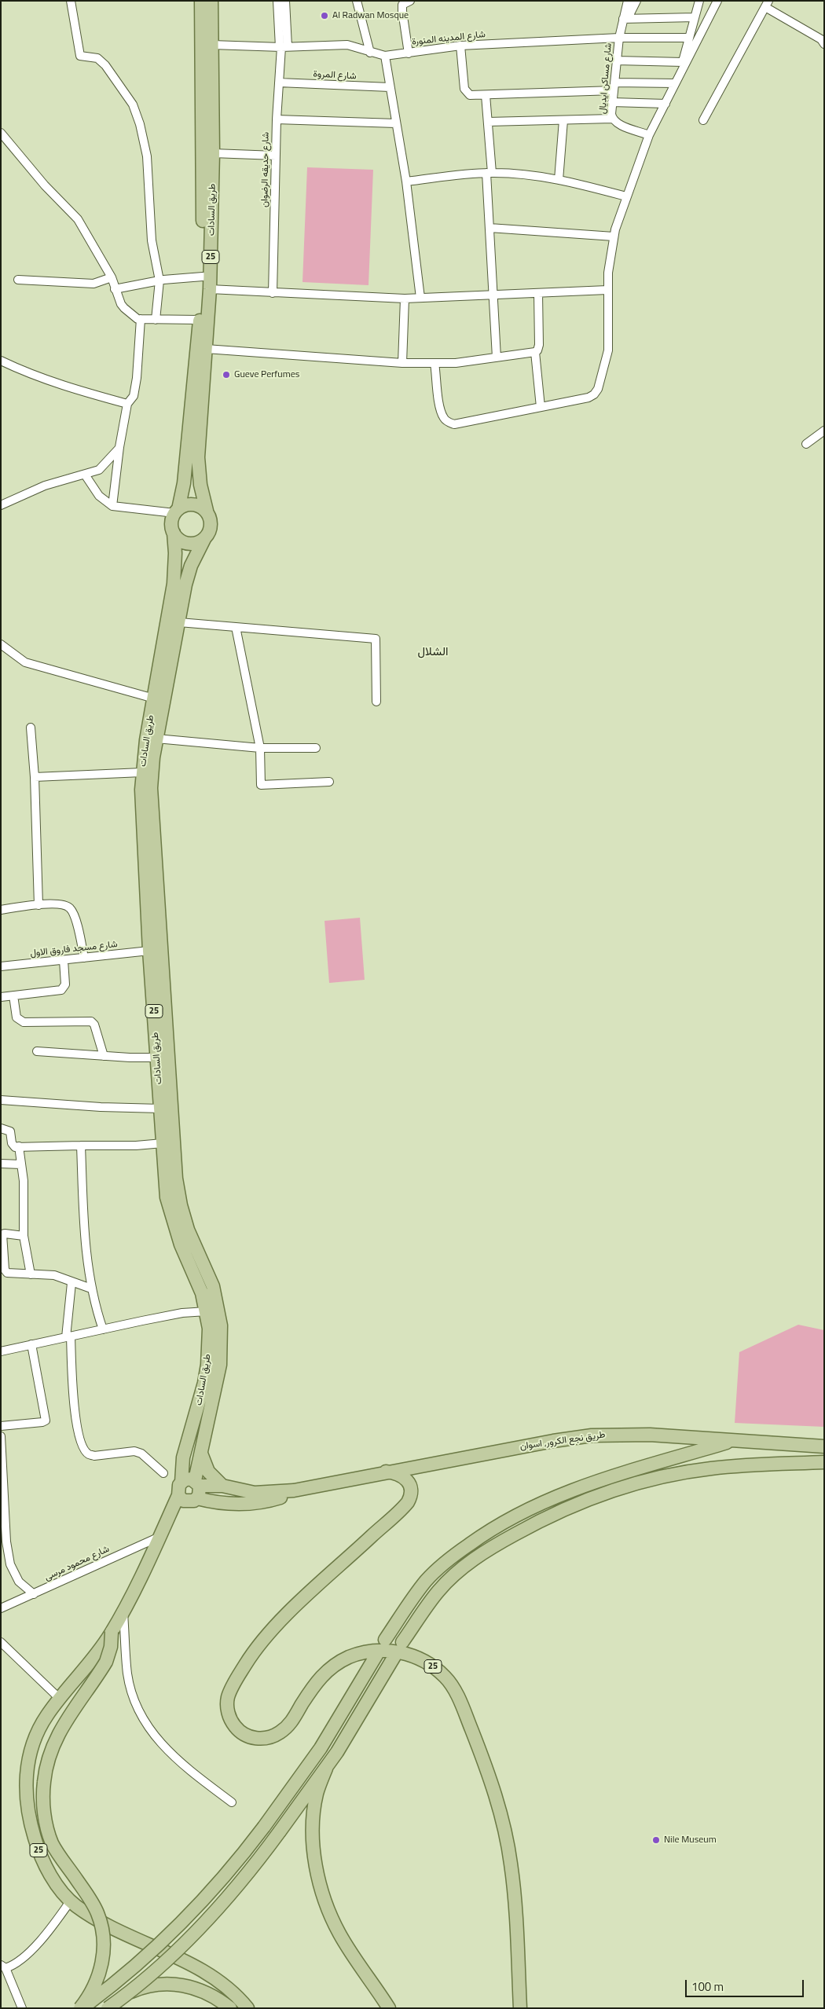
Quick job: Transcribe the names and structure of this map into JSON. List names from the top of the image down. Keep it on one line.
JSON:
{"streets":{"main road":["طريق السادات","25","طريق نجع الكرور, اسوان"],"street":["شارع المدينه المنورة","شارع المروة","شارع مساكن ايديال","شارع حديقه الرضوان","شارع مسجد فاروق الاول","شارع محمود مرسى"]},"crossings":[["شارع المدينه المنورة","شارع مساكن ايديال"],["شارع المدينه المنورة","شارع حديقه الرضوان"],["شارع المدينه المنورة","طريق السادات"],["شارع المروة","شارع حديقه الرضوان"],["طريق السادات","25"],["طريق السادات","شارع مسجد فاروق الاول"],["طريق السادات","طريق نجع الكرور, اسوان"],["25","طريق نجع الكرور, اسوان"],["25","شارع محمود مرسى"]],"districts":["الشلال"],"places":["Al Radwan Mosque","Gueve Perfumes","Nile Museum"],"scale_bar":"100 m"}
